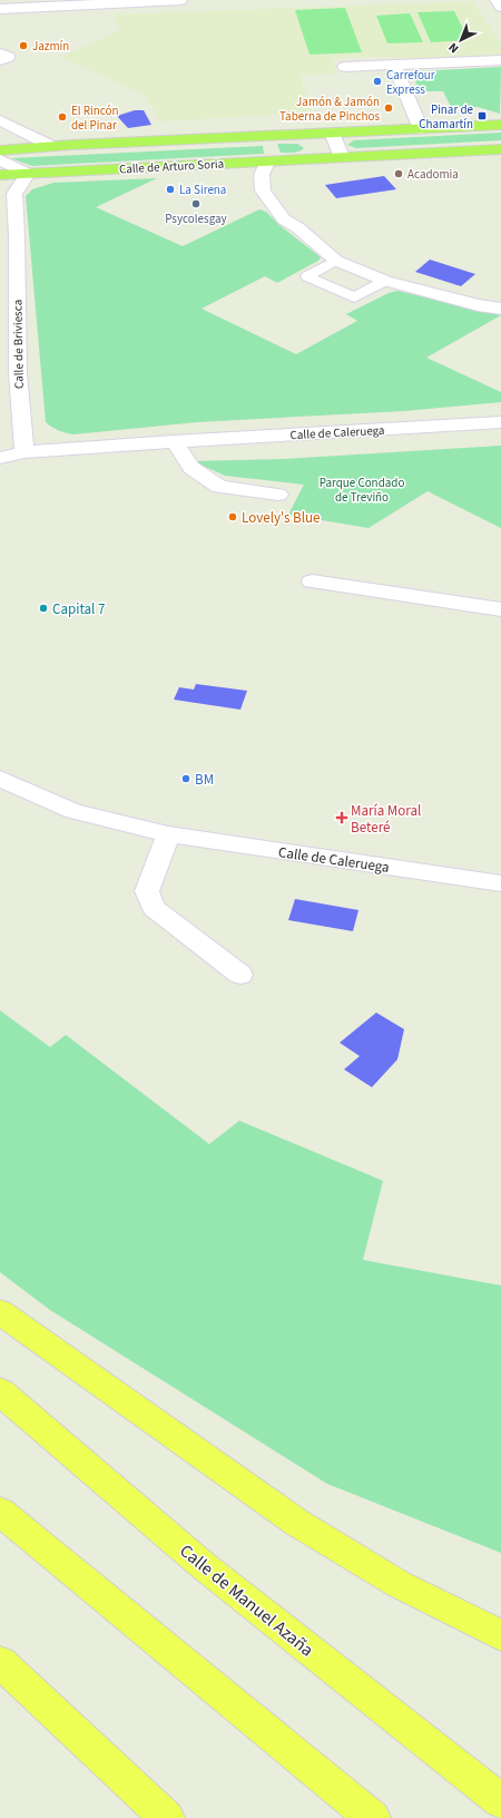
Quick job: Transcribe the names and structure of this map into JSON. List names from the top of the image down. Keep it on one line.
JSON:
{"streets":{"highway":["Calle de Manuel Azaña"],"main road":["Calle de Arturo Soria"],"street":["Calle de Briviesca","Calle de Caleruega"]},"crossings":[["Calle de Briviesca","Calle de Caleruega"]],"parks":["Parque Condado de Treviño"],"places":{"other":["Jazmín","Carrefour Express","Jamón & Jamón Taberna de Pinchos","El Rincón del Pinar","Acadomia","La Sirena","Psycolesgay","Lovely's Blue","Capital 7","BM"],"transit":["Pinar de Chamartín"],"health":["María Moral Beteré"]},"north":"bottom left"}
